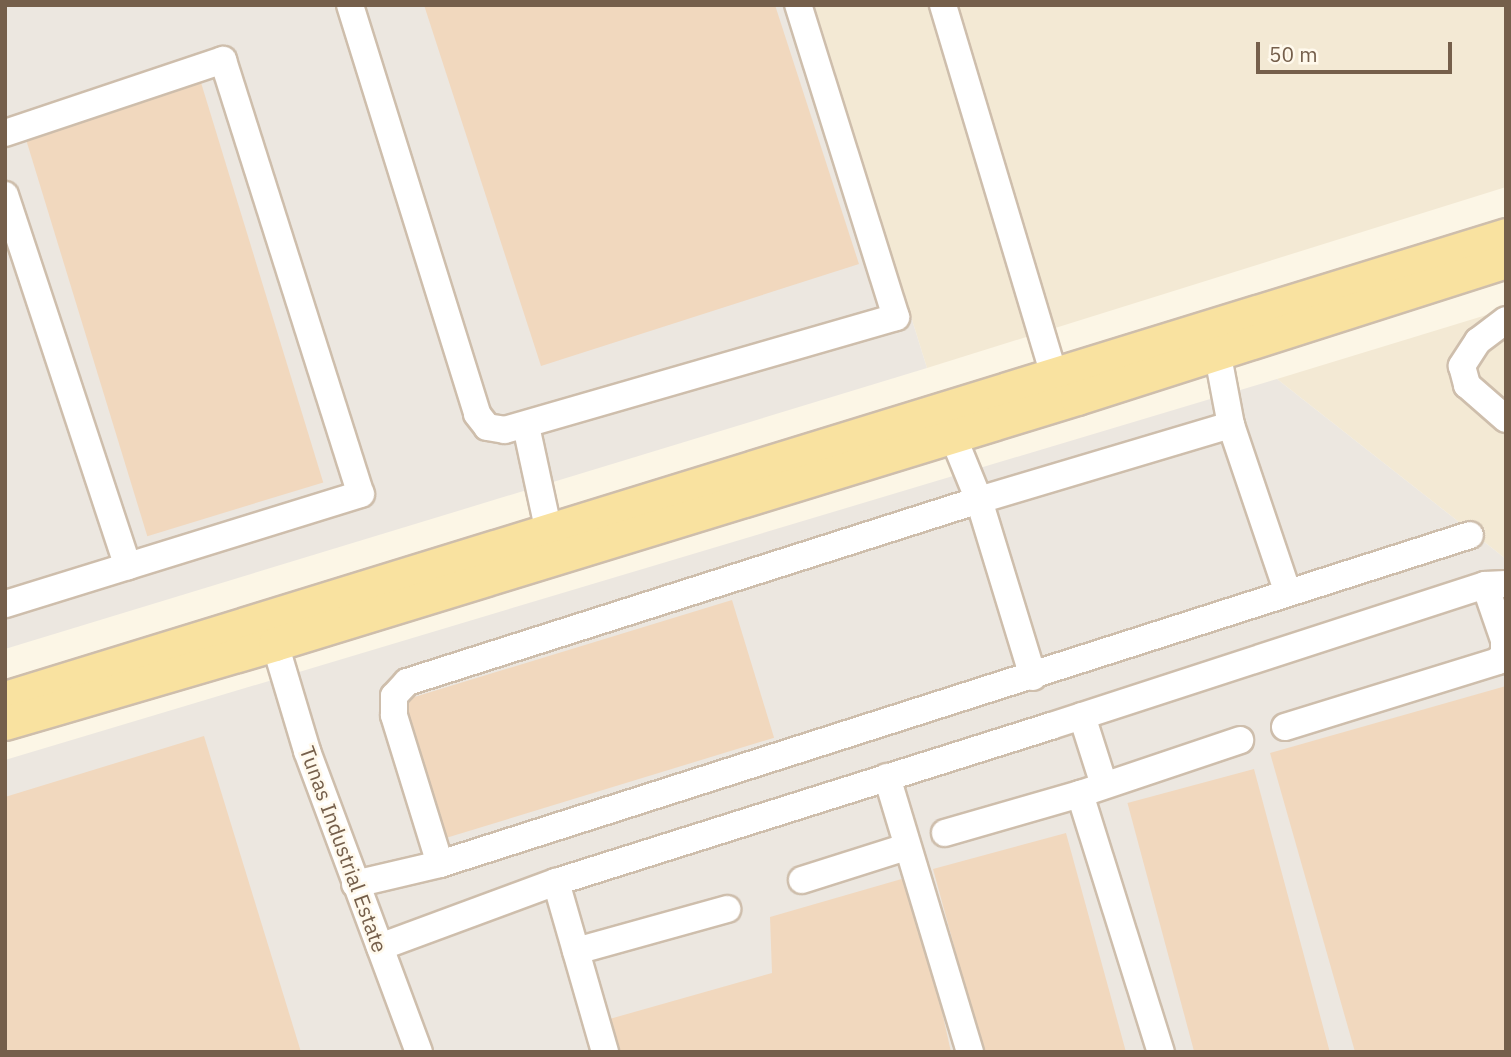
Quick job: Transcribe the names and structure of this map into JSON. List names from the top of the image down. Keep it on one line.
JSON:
{"streets":{"street":["Tunas Industrial Estate"]},"scale_bar":"50 m"}
